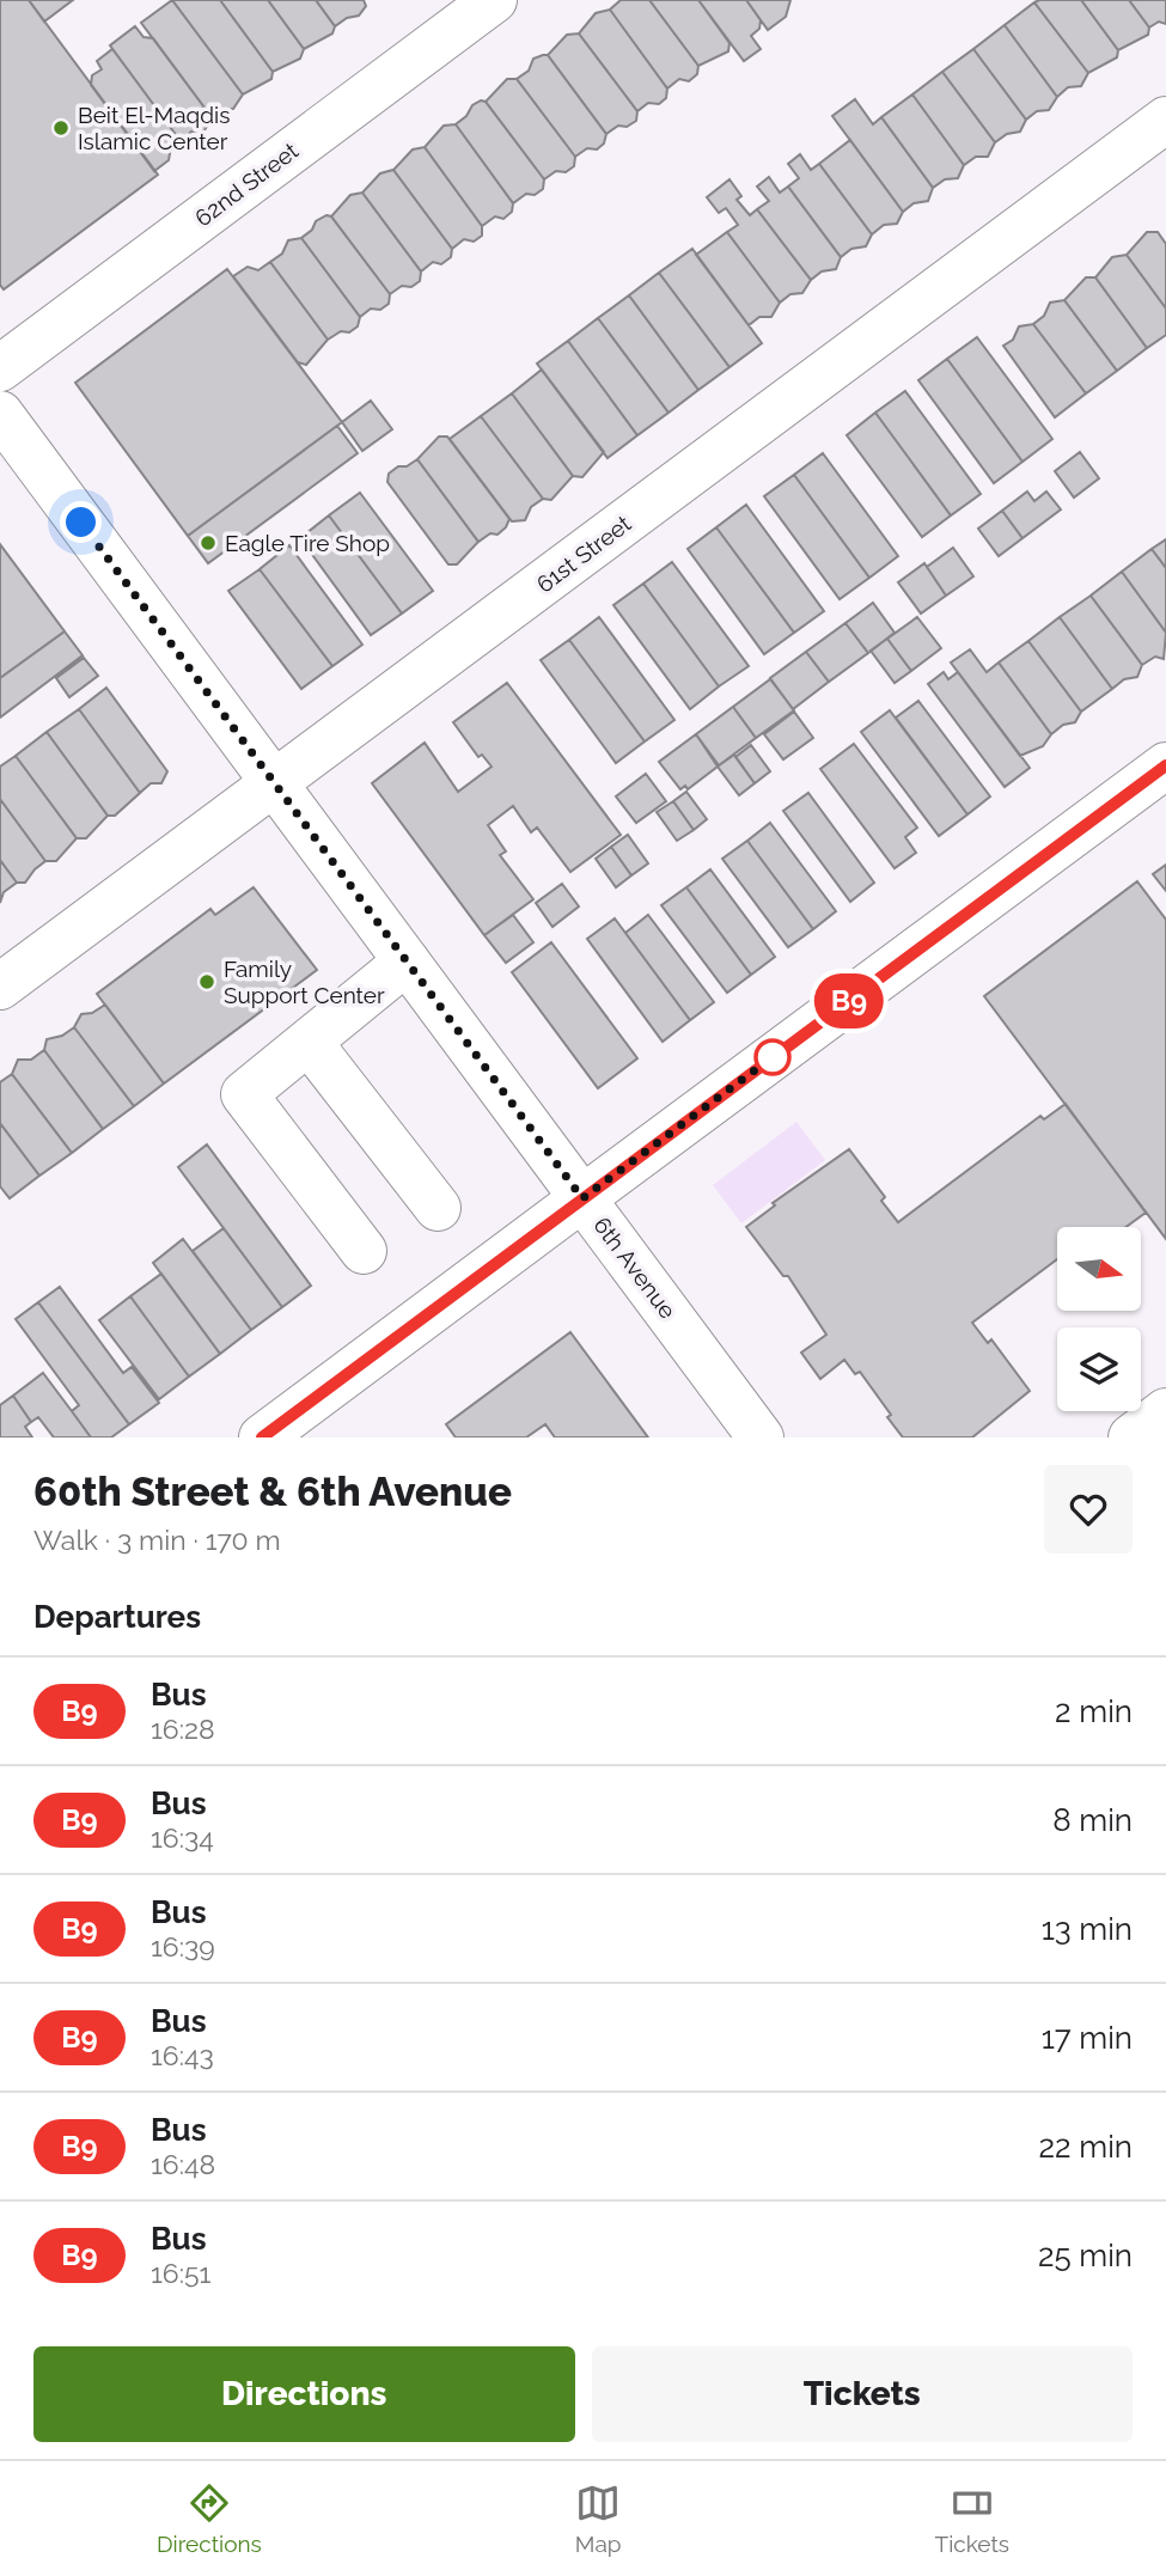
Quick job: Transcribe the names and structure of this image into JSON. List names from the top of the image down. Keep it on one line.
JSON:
{"streets":{"street":["62nd Street","61st Street","6th Avenue"]},"crossings":[["61st Street","6th Avenue"]],"places":["Beit El-Maqdis Islamic Center","Eagle Tire Shop","Family Support Center"],"lines":["bus line B9"],"north":"right","page":{"on_map":"B9","heading":[["60th Street & 6th Avenue","Walk · 3 min · 170 m"],"Departures"],"list":[{"mark":"B9","name":"Bus","note":"16:28","value":"2 min"},{"mark":"B9","name":"Bus","note":"16:34","value":"8 min"},{"mark":"B9","name":"Bus","note":"16:39","value":"13 min"},{"mark":"B9","name":"Bus","note":"16:43","value":"17 min"},{"mark":"B9","name":"Bus","note":"16:48","value":"22 min"},{"mark":"B9","name":"Bus","note":"16:51","value":"25 min"}],"buttons":["Directions","Tickets"],"tabs":["Directions","Map","Tickets"]}}
